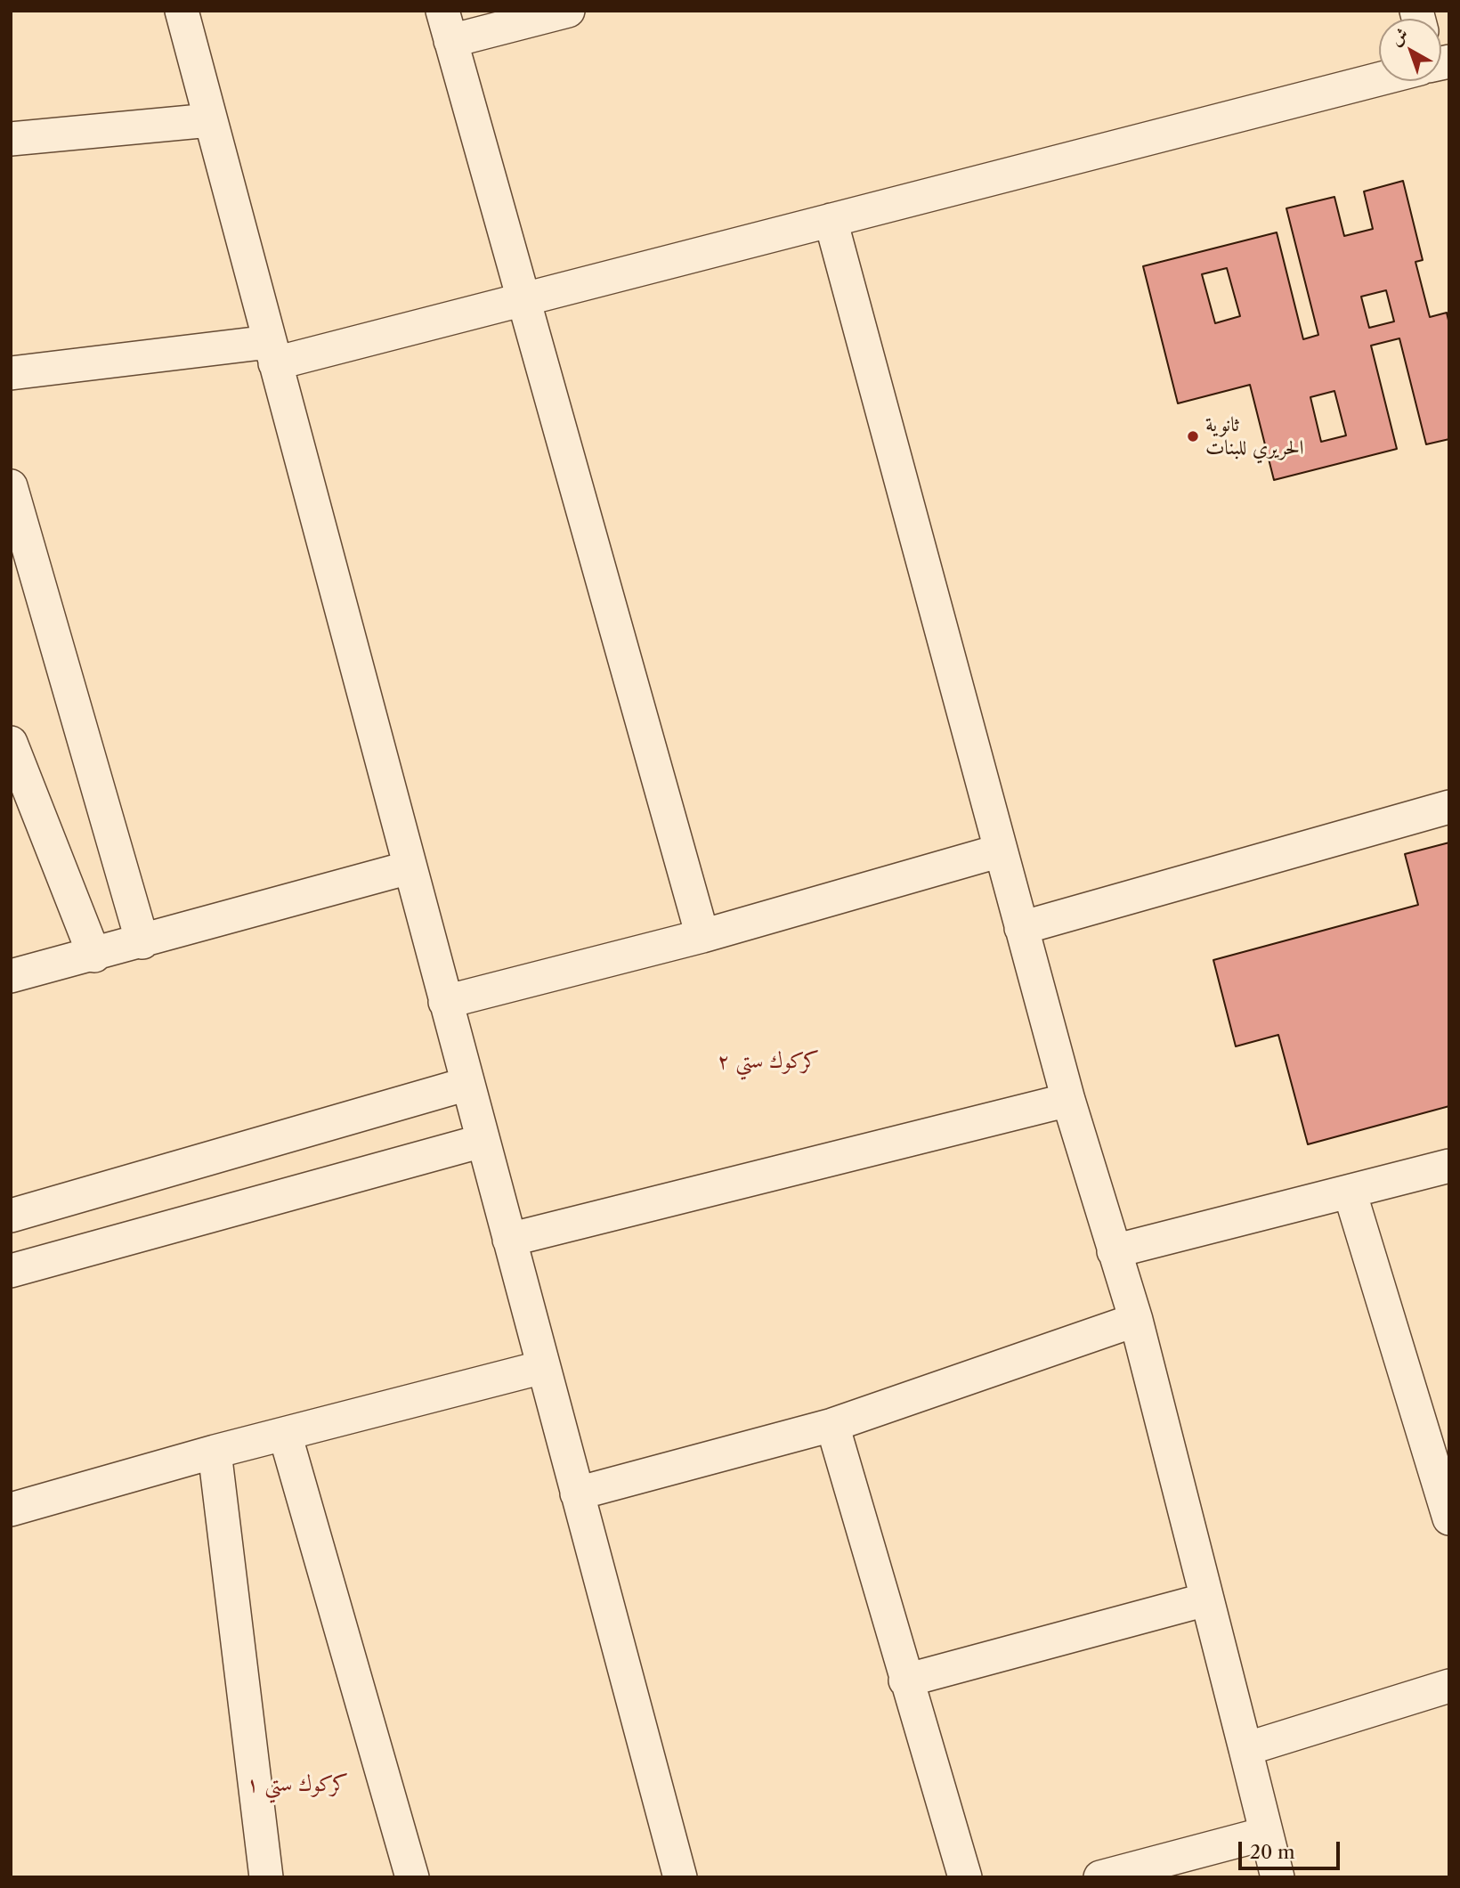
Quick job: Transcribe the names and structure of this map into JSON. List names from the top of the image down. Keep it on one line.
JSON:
{"districts":["كركوك ستي ٢","كركوك ستي ١"],"places":["ثانوية الحريري للبنات"],"scale_bar":"20 m","north":"top left"}
